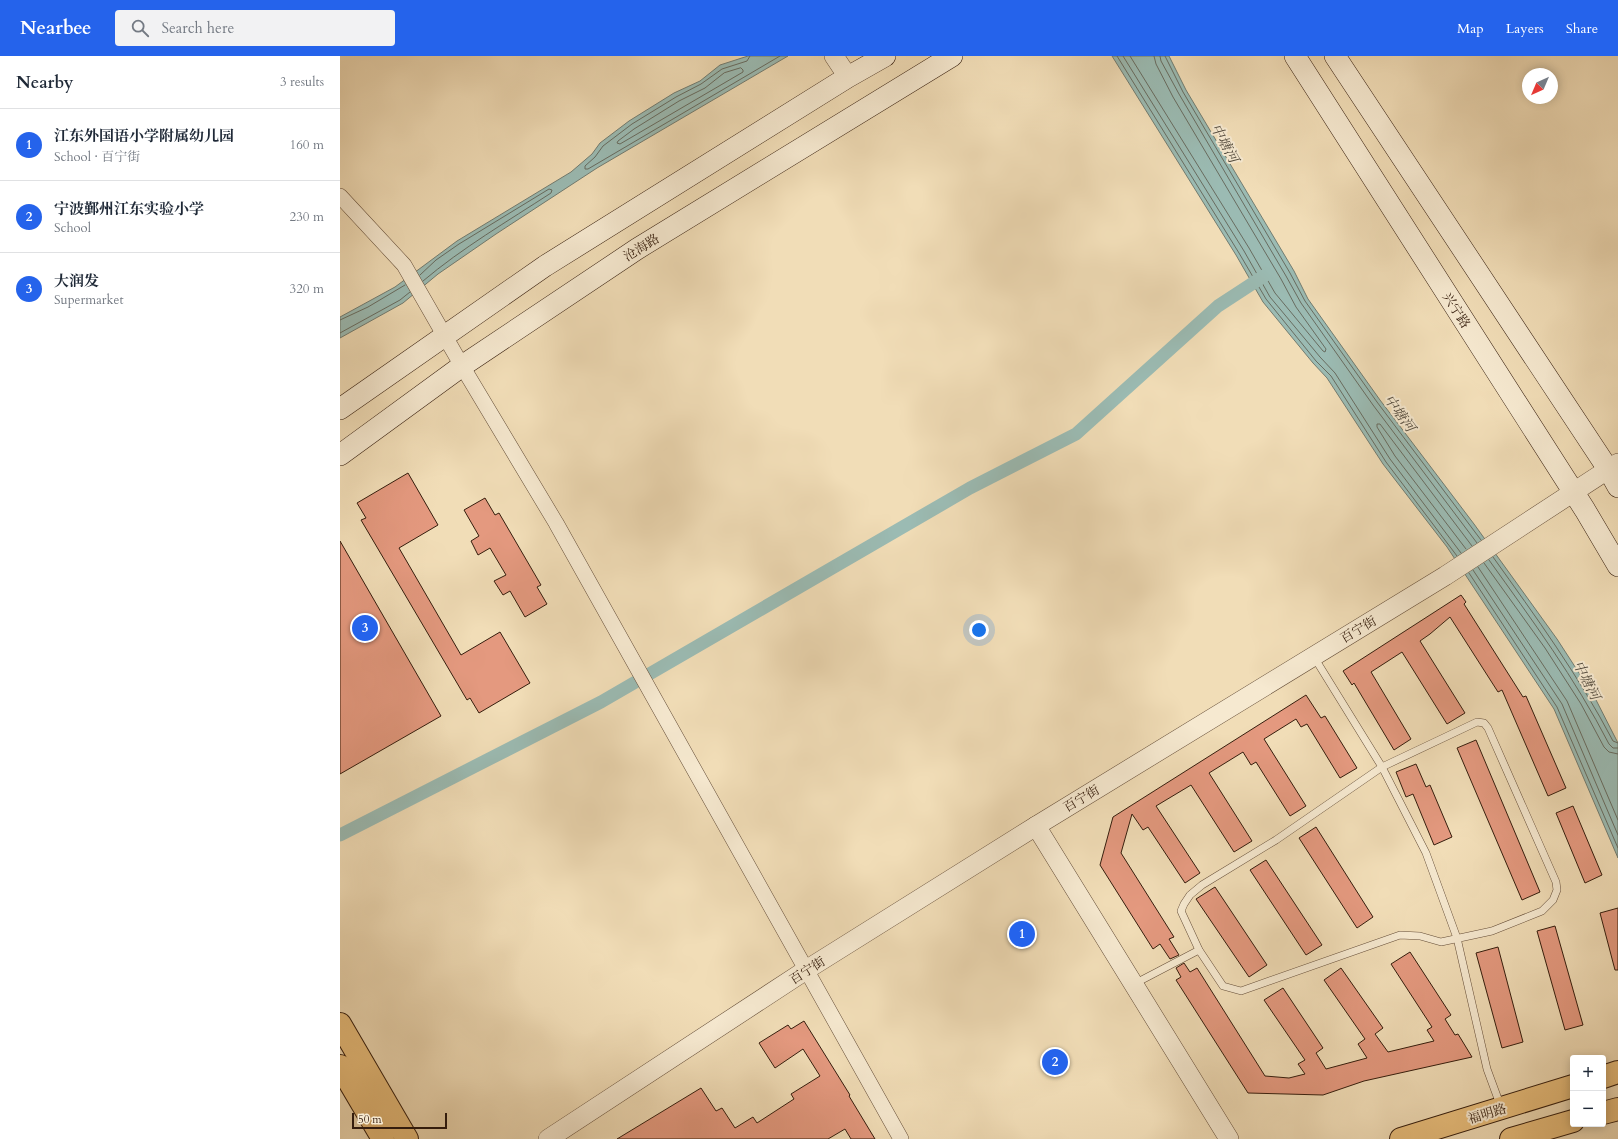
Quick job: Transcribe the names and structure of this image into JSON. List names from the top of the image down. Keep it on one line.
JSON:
{"streets":{"main road":["沧海路","兴宁路","福明路"],"street":["百宁街"]},"crossings":[["兴宁路","百宁街"]],"water":["中塘河"],"scale_bar":"50 m","north":"bottom left","page":{"header":"Nearbee","search":"Search here","nav":["Map","Layers","Share"],"heading":["Nearby","3 results"],"list":[{"mark":"1","name":"江东外国语小学附属幼儿园","note":"School · 百宁街","value":"160 m"},{"mark":"2","name":"宁波鄞州江东实验小学","note":"School","value":"230 m"},{"mark":"3","name":"大润发","note":"Supermarket","value":"320 m"}],"pins":["3","1","2"],"map_buttons":["+","−"],"scale":"50 m"}}
